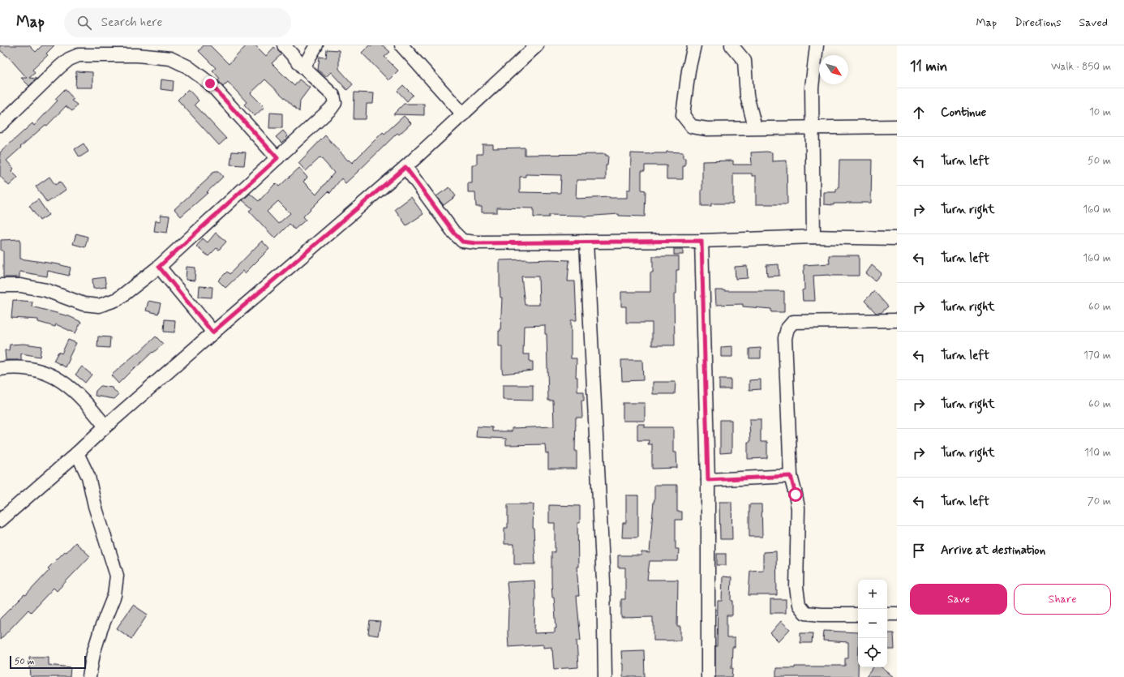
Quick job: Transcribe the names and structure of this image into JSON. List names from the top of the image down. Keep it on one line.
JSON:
{"scale_bar":"50 m","north":"bottom right","page":{"header":"Map","search":"Search here","nav":["Map","Directions","Saved"],"heading":["11 min","Walk · 850 m"],"list":[["Continue","10 m"],["Turn left","50 m"],["Turn right","160 m"],["Turn left","160 m"],["Turn right","60 m"],["Turn left","170 m"],["Turn right","60 m"],["Turn right","110 m"],["Turn left","70 m"],"Arrive at destination"],"buttons":["Save","Share"],"map_buttons":["+","−"],"scale":"50 m"}}
